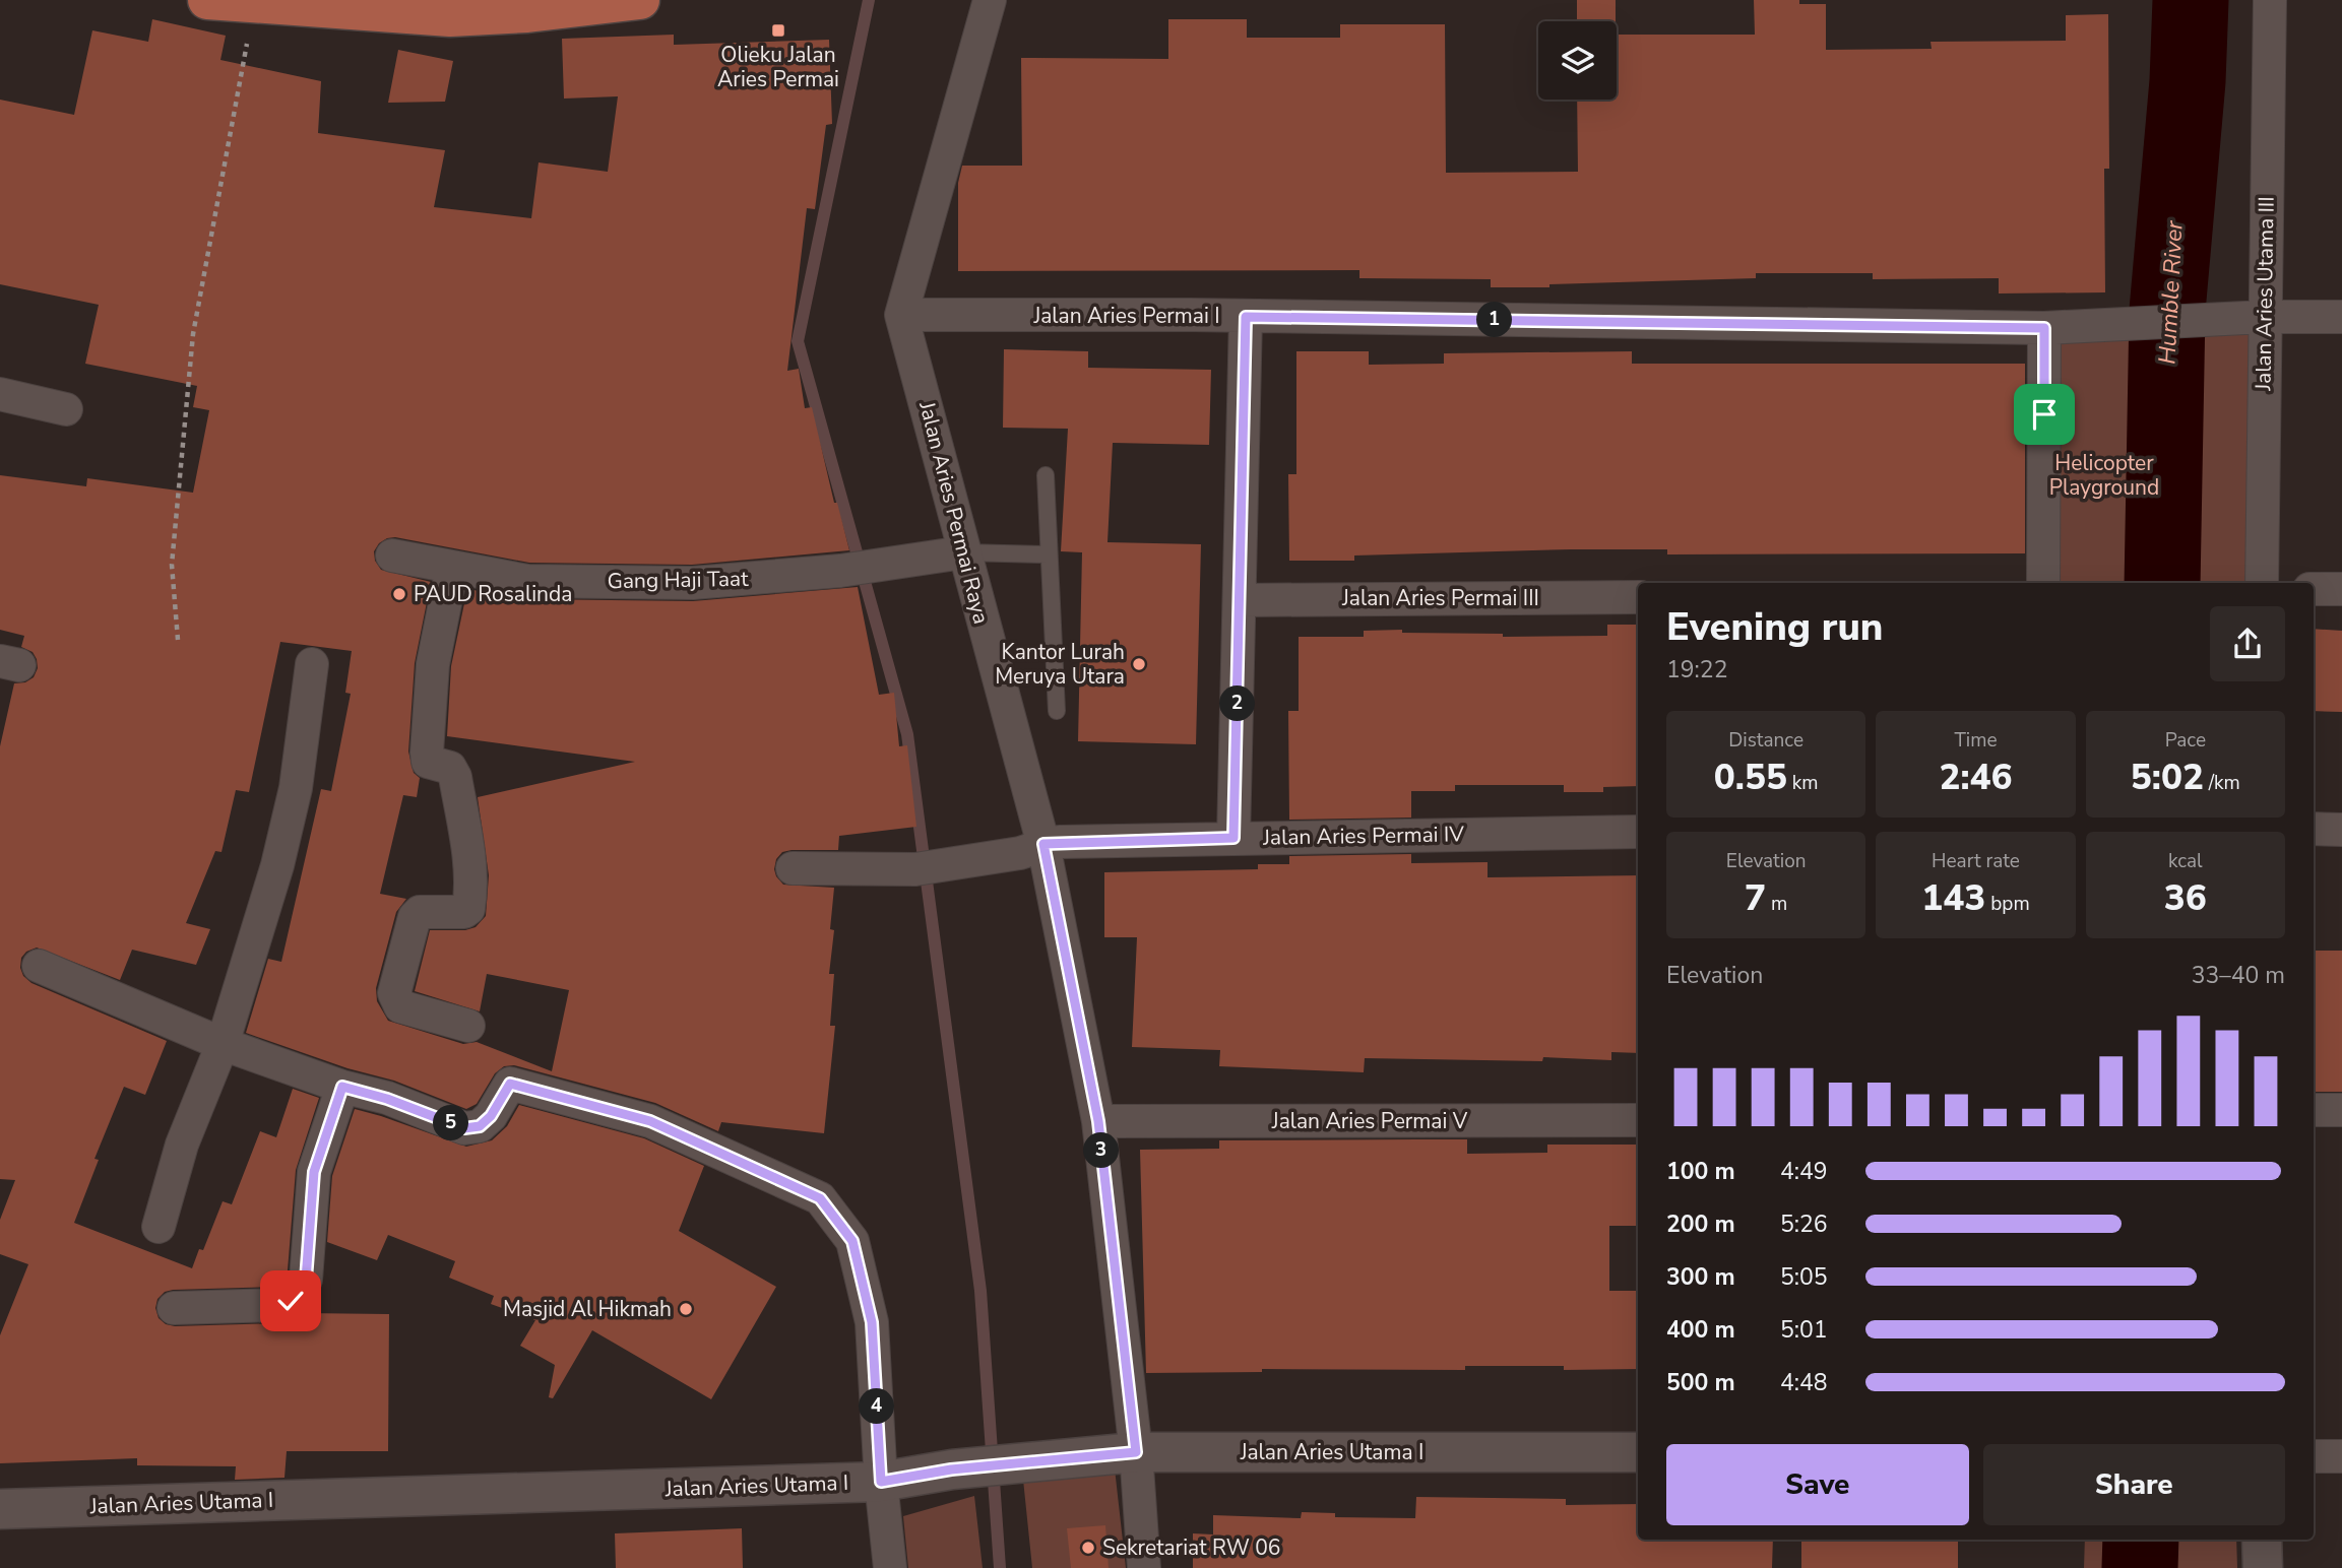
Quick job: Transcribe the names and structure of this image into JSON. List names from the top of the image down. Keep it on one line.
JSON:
{"streets":{"street":["Jalan Aries Utama III","Jalan Aries Permai I","Jalan Aries Permai Raya","Gang Haji Taat","Jalan Aries Permai III","Jalan Aries Permai IV","Jalan Aries Permai V","Jalan Aries Utama I"]},"crossings":[["Jalan Aries Utama III","Jalan Aries Permai I"],["Jalan Aries Permai I","Jalan Aries Permai Raya"],["Jalan Aries Permai Raya","Gang Haji Taat"],["Jalan Aries Permai Raya","Jalan Aries Permai IV"],["Jalan Aries Permai Raya","Jalan Aries Permai V"],["Jalan Aries Permai Raya","Jalan Aries Utama I"]],"water":["Humble River"],"parks":["Helicopter Playground"],"places":{"transit":["Olieku Jalan Aries Permai"],"other":["PAUD Rosalinda","Kantor Lurah Meruya Utara","Masjid Al Hikmah","Sekretariat RW 06"]},"page":{"pins":["1","2","5","3","4"],"heading":["Evening run","19:22"],"stats":[["Distance","0.55 km"],["Time","2:46"],["Pace","5:02 /km"],["Elevation","7 m"],["Heart rate","143 bpm"],["kcal","36"]],"chart":["Elevation","33–40 m"],"list":[{"name":"100 m","note":"4:49"},{"name":"200 m","note":"5:26"},{"name":"300 m","note":"5:05"},{"name":"400 m","note":"5:01"},{"name":"500 m","note":"4:48"}],"buttons":["Save","Share"]}}
